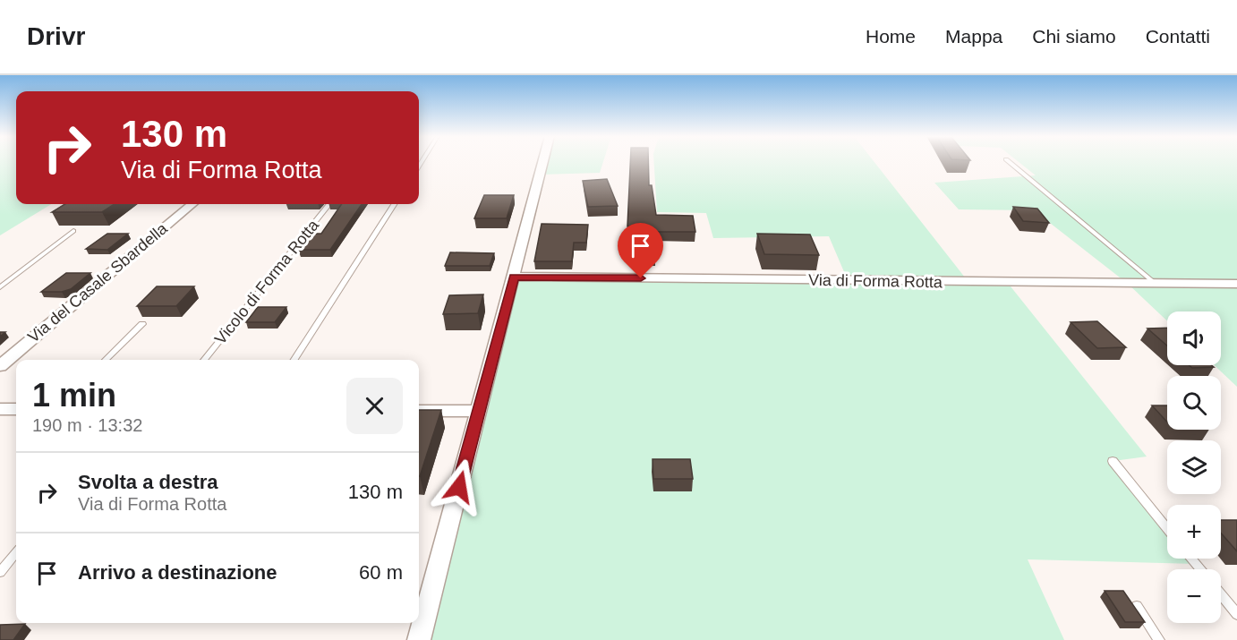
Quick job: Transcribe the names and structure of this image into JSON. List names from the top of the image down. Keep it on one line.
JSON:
{"streets":{"street":["Via di Forma Rotta","Via del Casale Sbardella"],"lane":["Vicolo di Forma Rotta"]},"page":{"header":"Drivr","nav":["Home","Mappa","Chi siamo","Contatti"],"turn":["130 m","Via di Forma Rotta"],"map_buttons":["+","−"],"heading":["1 min","190 m · 13:32"],"list":[{"name":"Svolta a destra","note":"Via di Forma Rotta","value":"130 m"},{"name":"Arrivo a destinazione","value":"60 m"}]}}
